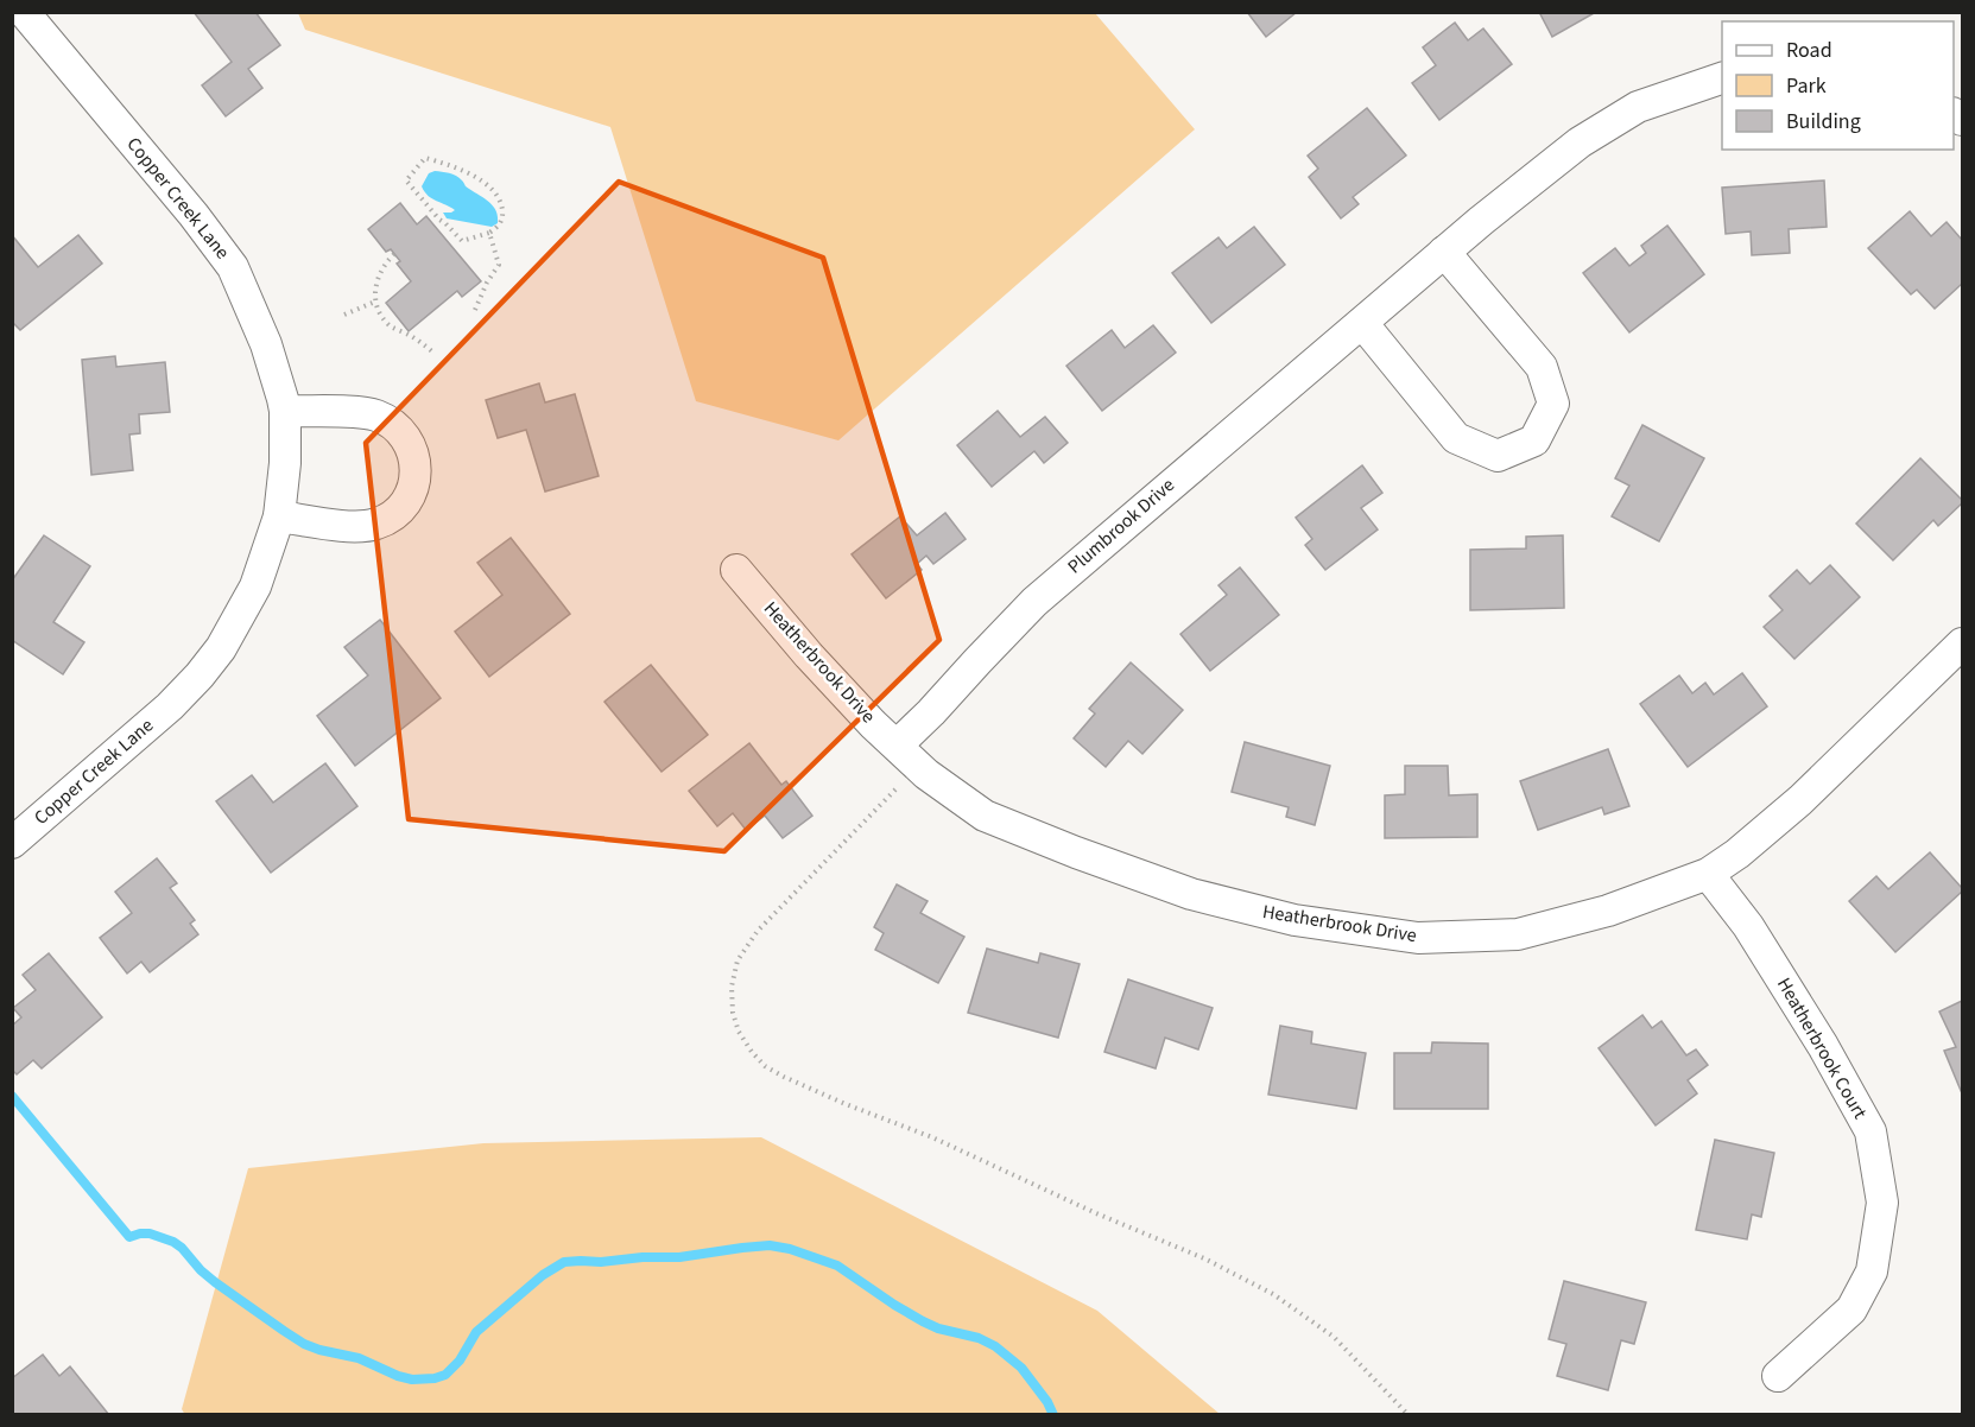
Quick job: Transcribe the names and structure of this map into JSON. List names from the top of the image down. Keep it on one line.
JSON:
{"streets":{"street":["Copper Creek Lane","Plumbrook Drive","Heatherbrook Drive","Heatherbrook Court"]},"crossings":[["Plumbrook Drive","Heatherbrook Drive"],["Heatherbrook Drive","Heatherbrook Court"]],"legend":["Road","Park","Building"]}
